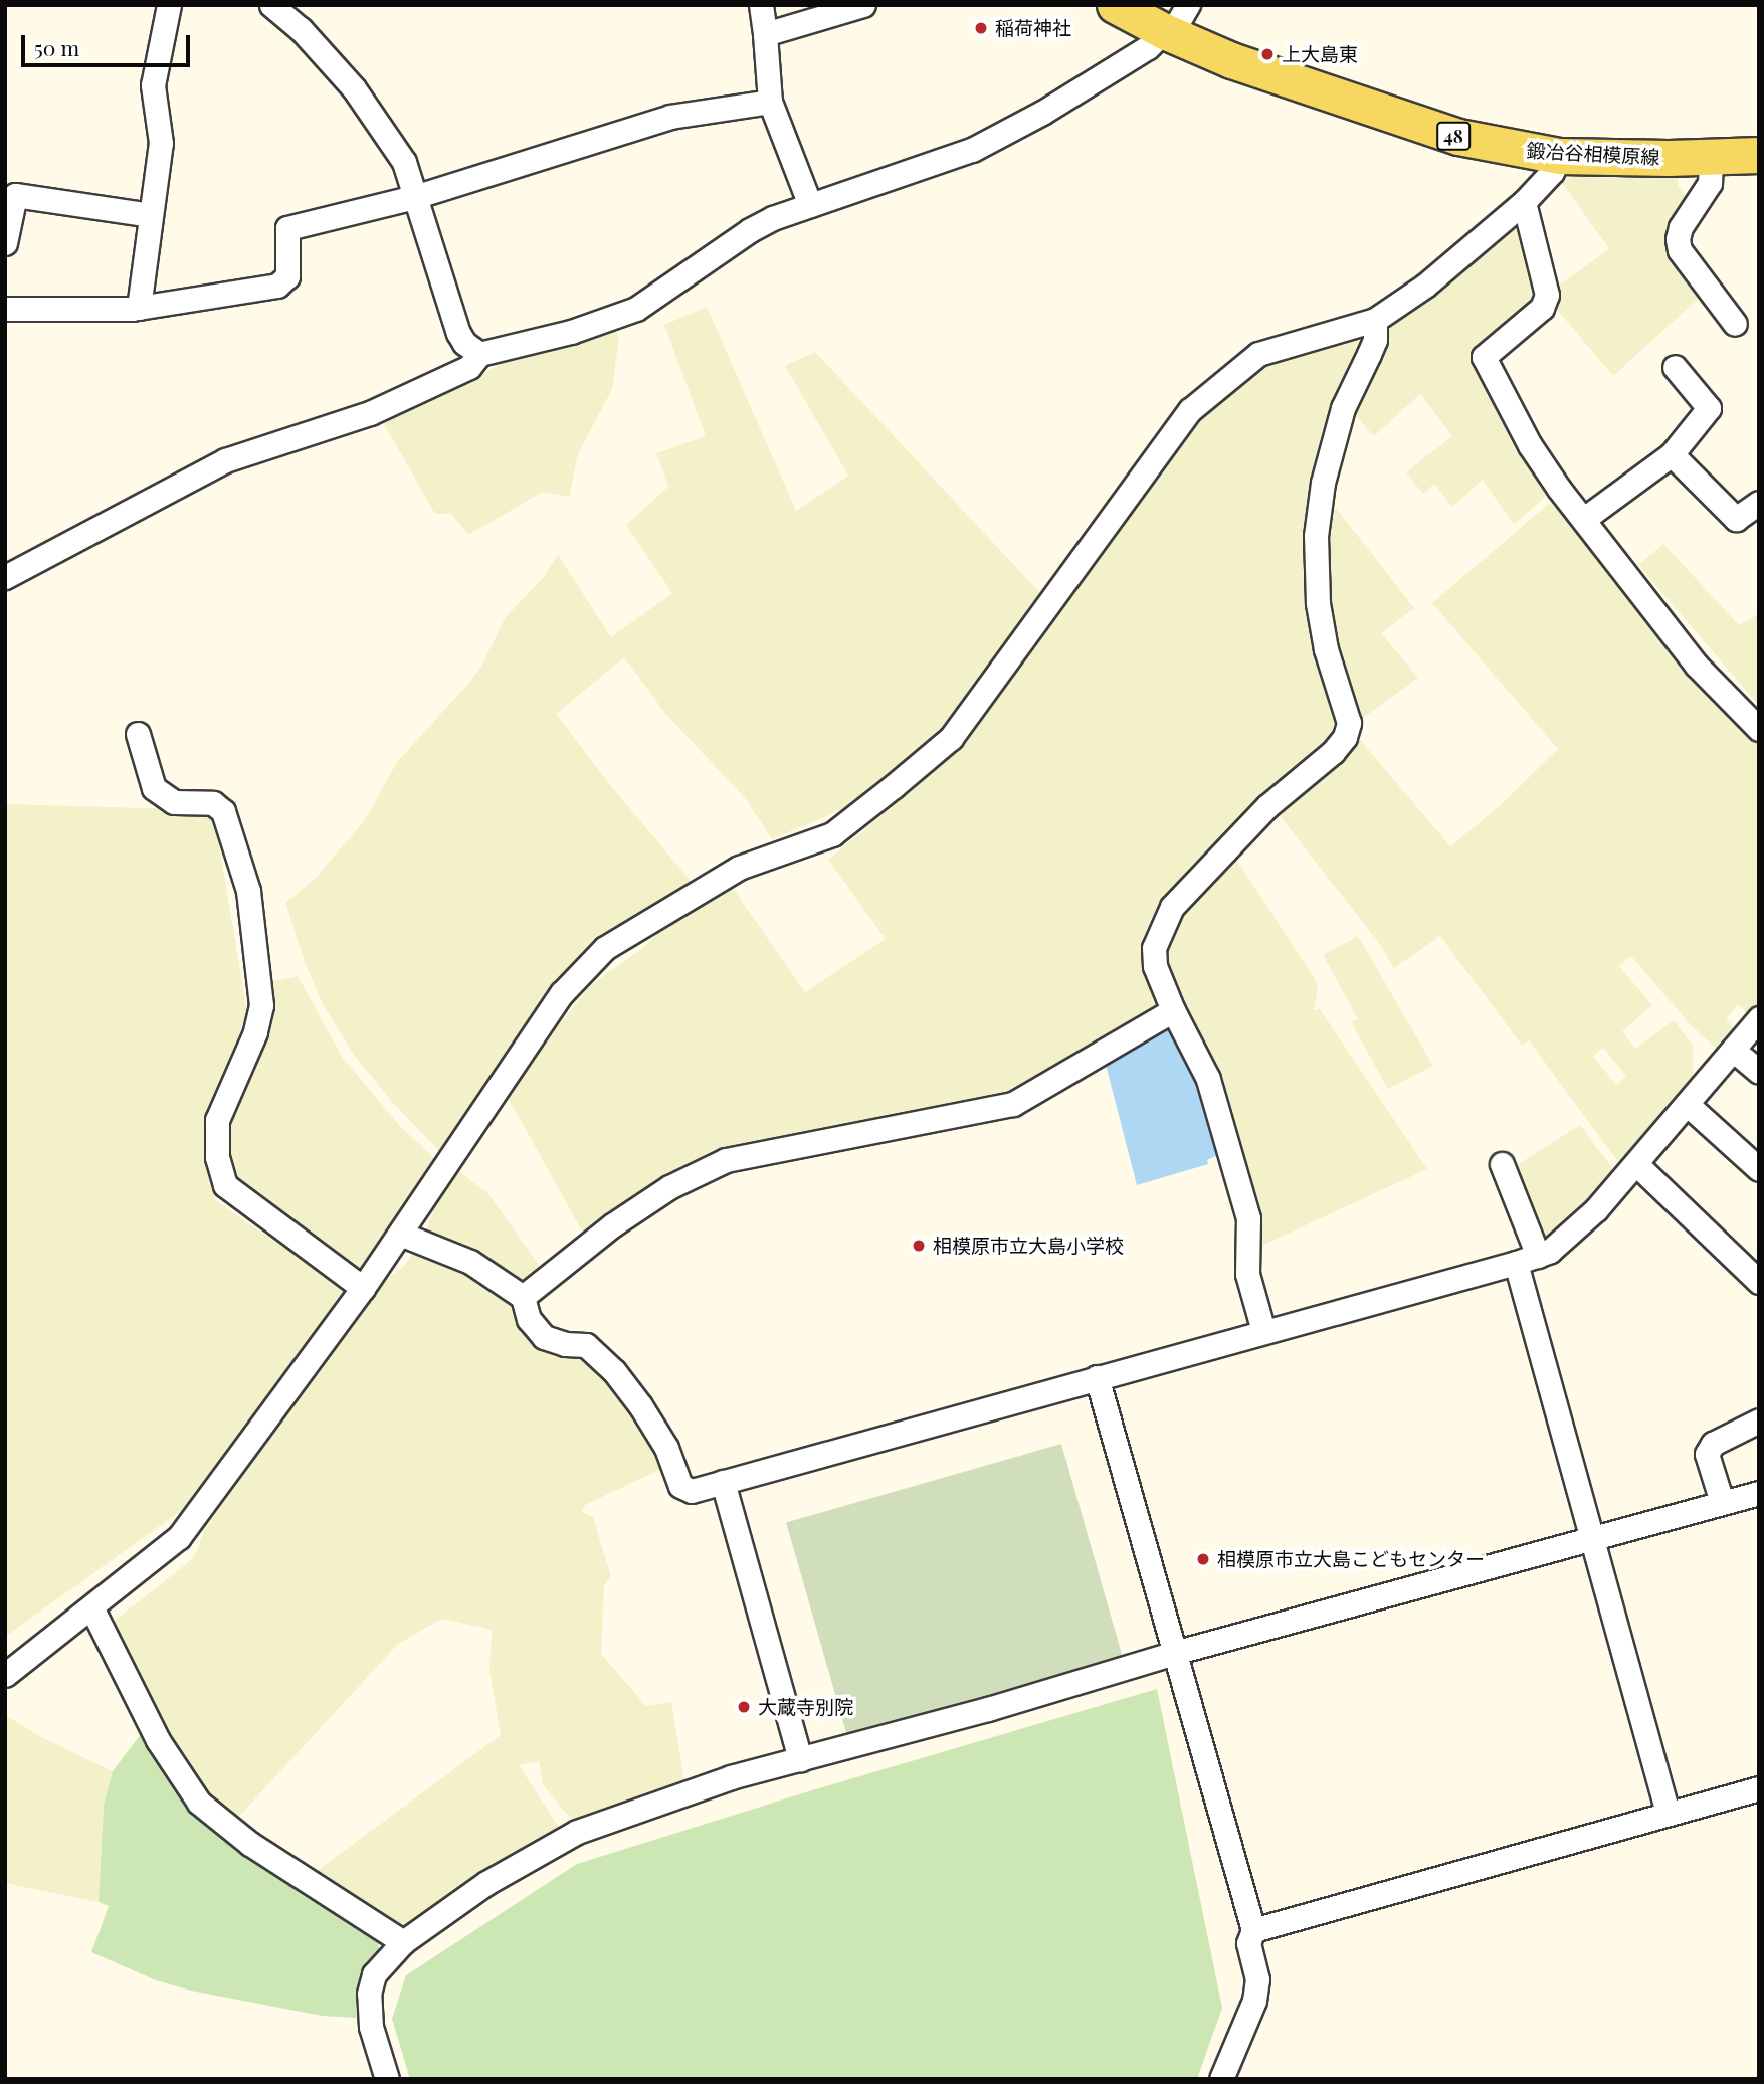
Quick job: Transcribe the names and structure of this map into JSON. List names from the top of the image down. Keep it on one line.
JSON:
{"streets":{"main road":["48","鍛冶谷相模原線"]},"places":["稲荷神社","上大島東","相模原市立大島小学校","相模原市立大島こどもセンター","大蔵寺別院"],"scale_bar":"50 m"}
